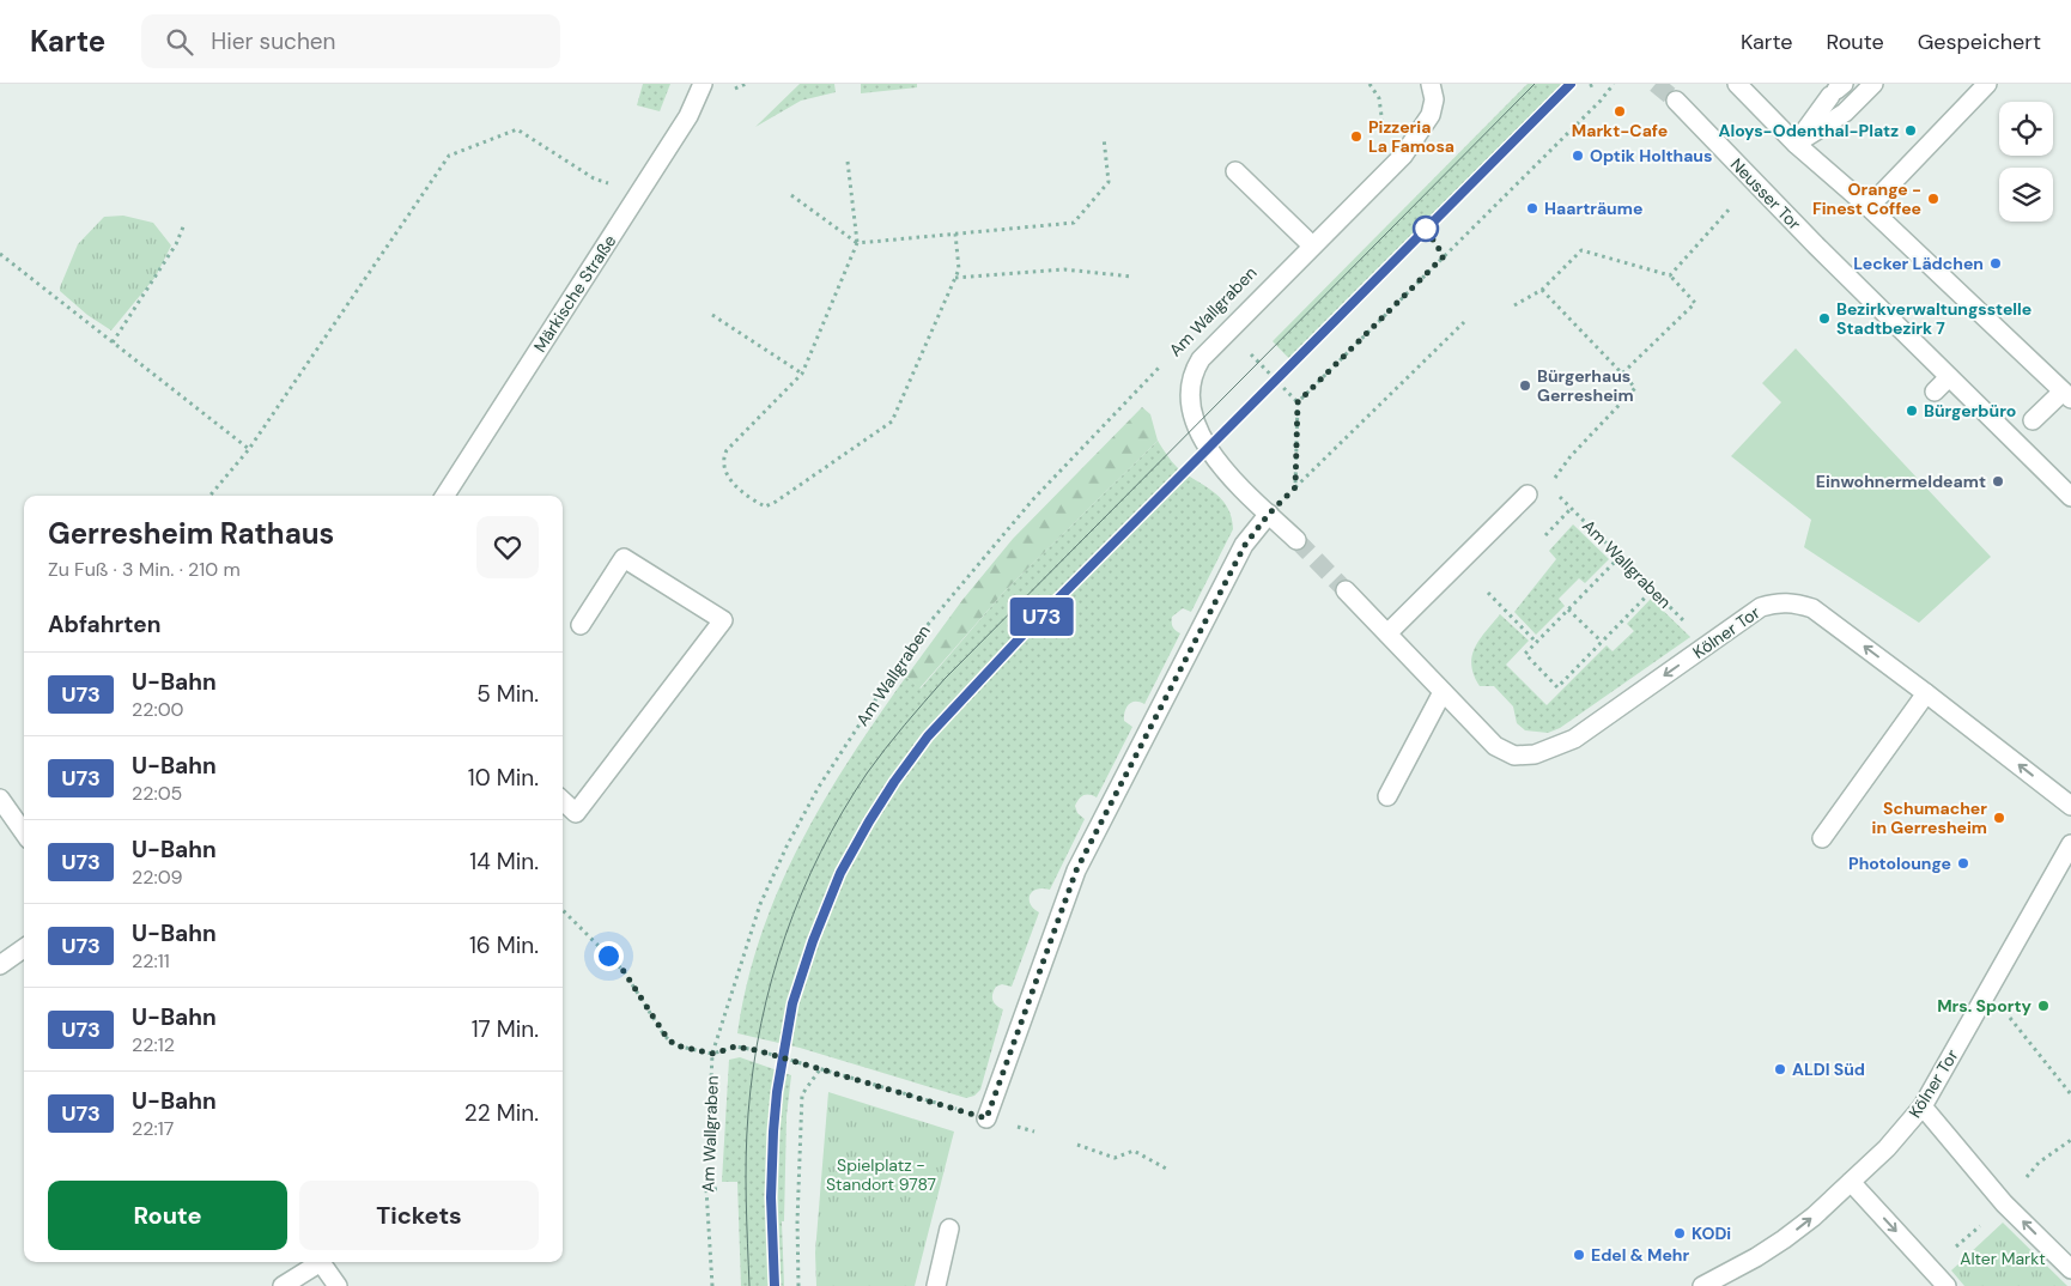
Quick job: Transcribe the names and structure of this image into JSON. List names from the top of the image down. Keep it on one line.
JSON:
{"streets":{"street":["Neusser Tor","Märkische Straße","Am Wallgraben","Kölner Tor"]},"crossings":[["Am Wallgraben","Kölner Tor"]],"parks":["Spielplatz - Standort 9787","Alter Markt"],"places":["Markt-Cafe","Aloys-Odenthal-Platz","Pizzeria La Famosa","Optik Holthaus","Orange - Finest Coffee","Haarträume","Lecker Lädchen","Bezirkverwaltungsstelle Stadtbezirk 7","Bürgerhaus Gerresheim","Bürgerbüro","Einwohnermeldeamt","Schumacher in Gerresheim","Photolounge","Mrs. Sporty","ALDI Süd","KODi","Edel & Mehr"],"lines":["metro line U73"],"page":{"header":"Karte","search":"Hier suchen","nav":["Karte","Route","Gespeichert"],"on_map":"U73","heading":[["Gerresheim Rathaus","Zu Fuß · 3 Min. · 210 m"],"Abfahrten"],"list":[{"mark":"U73","name":"U-Bahn","note":"22:00","value":"5 Min."},{"mark":"U73","name":"U-Bahn","note":"22:05","value":"10 Min."},{"mark":"U73","name":"U-Bahn","note":"22:09","value":"14 Min."},{"mark":"U73","name":"U-Bahn","note":"22:11","value":"16 Min."},{"mark":"U73","name":"U-Bahn","note":"22:12","value":"17 Min."},{"mark":"U73","name":"U-Bahn","note":"22:17","value":"22 Min."}],"buttons":["Route","Tickets"]}}
